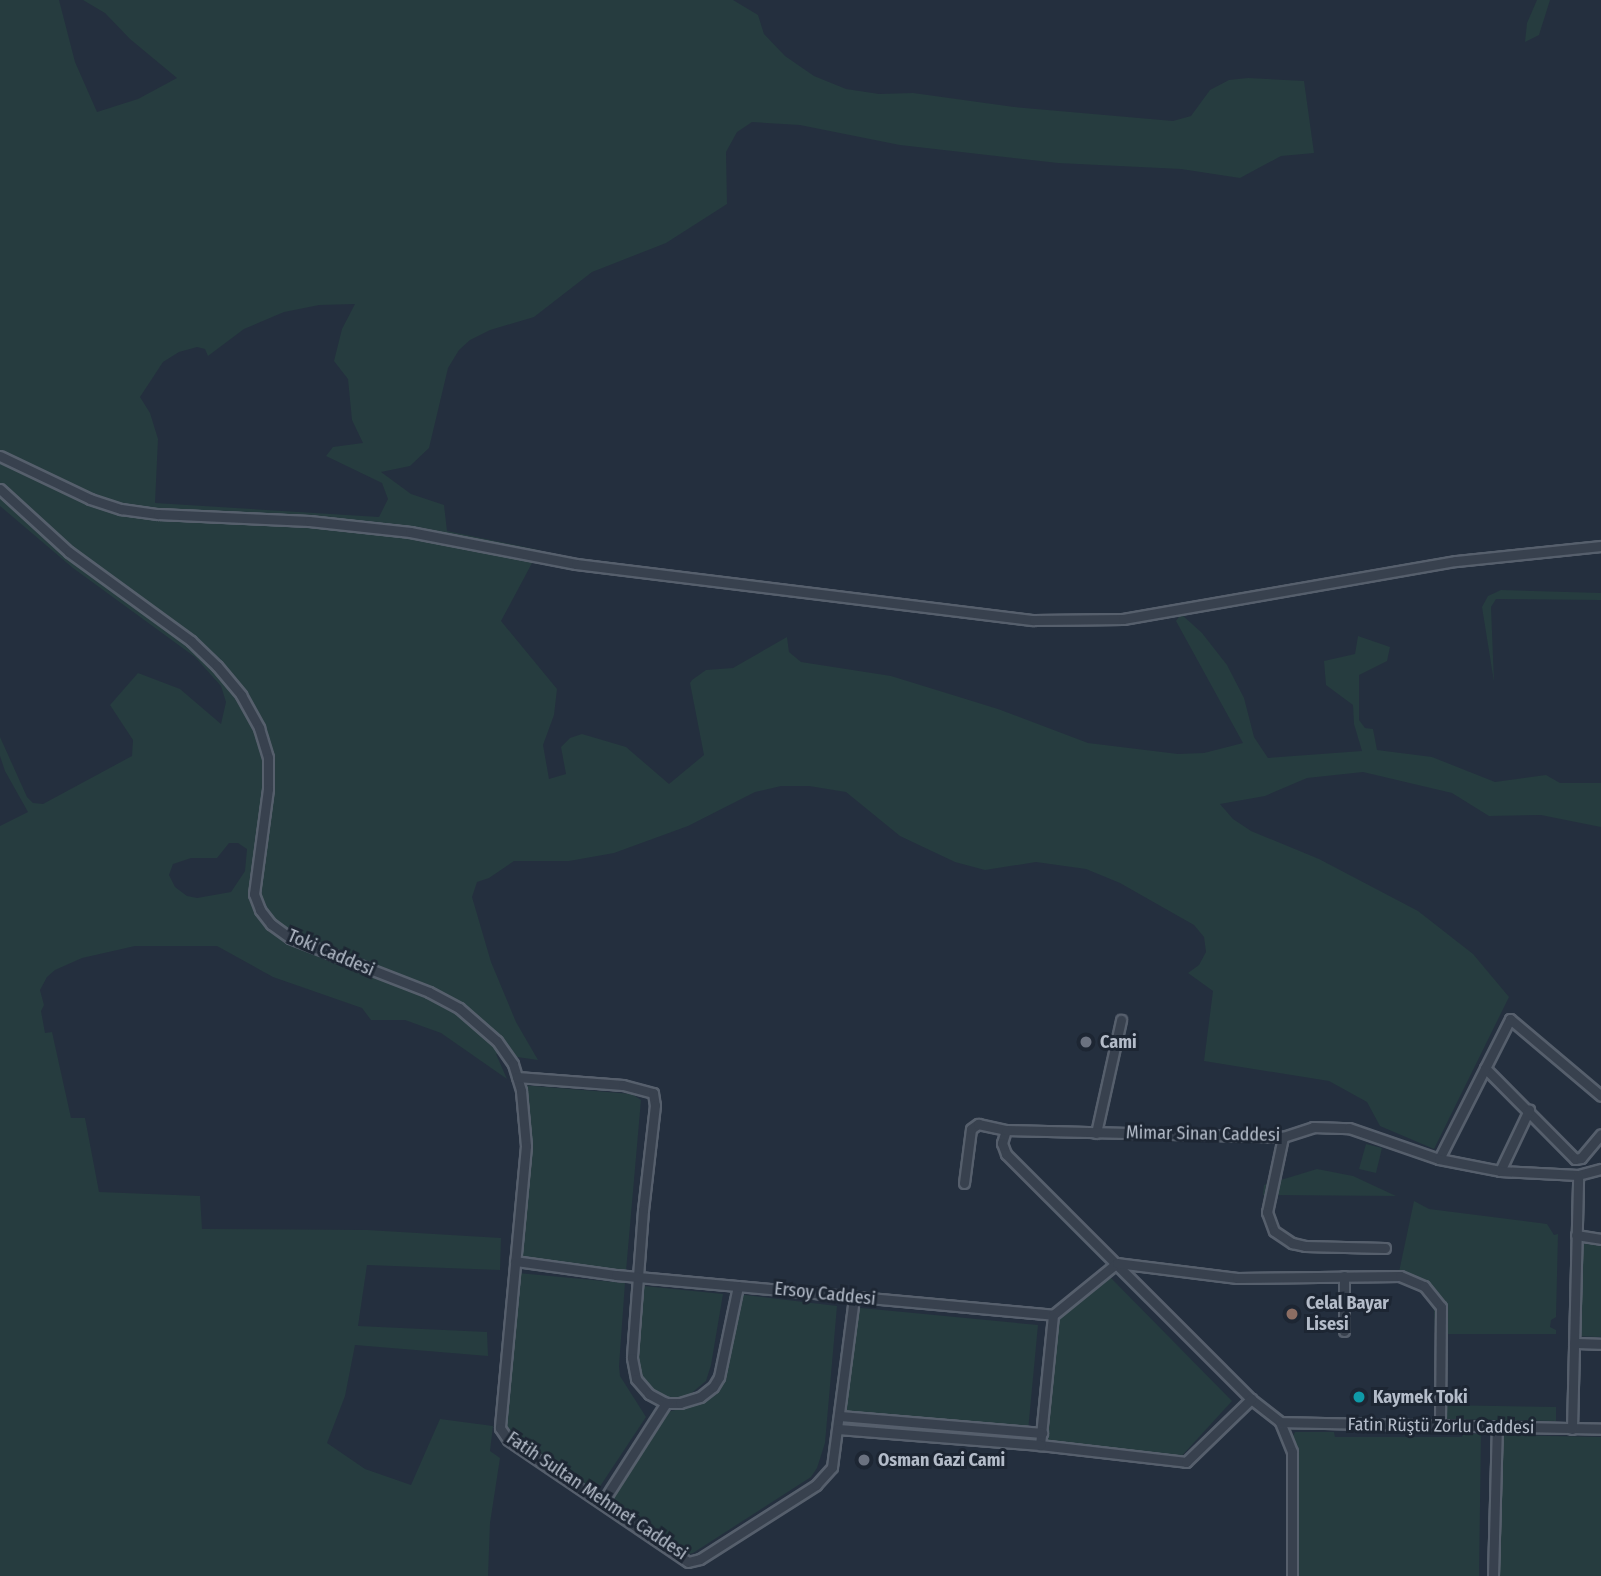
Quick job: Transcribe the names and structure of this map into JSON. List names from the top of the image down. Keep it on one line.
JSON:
{"streets":{"street":["Toki Caddesi","Mimar Sinan Caddesi","Ersoy Caddesi","Fatin Rüştü Zorlu Caddesi","Fatih Sultan Mehmet Caddesi"]},"crossings":[["Toki Caddesi","Ersoy Caddesi"],["Toki Caddesi","Fatih Sultan Mehmet Caddesi"],["Ersoy Caddesi","Fatih Sultan Mehmet Caddesi"]],"places":["Cami","Celal Bayar Lisesi","Kaymek Toki","Osman Gazi Cami"]}
